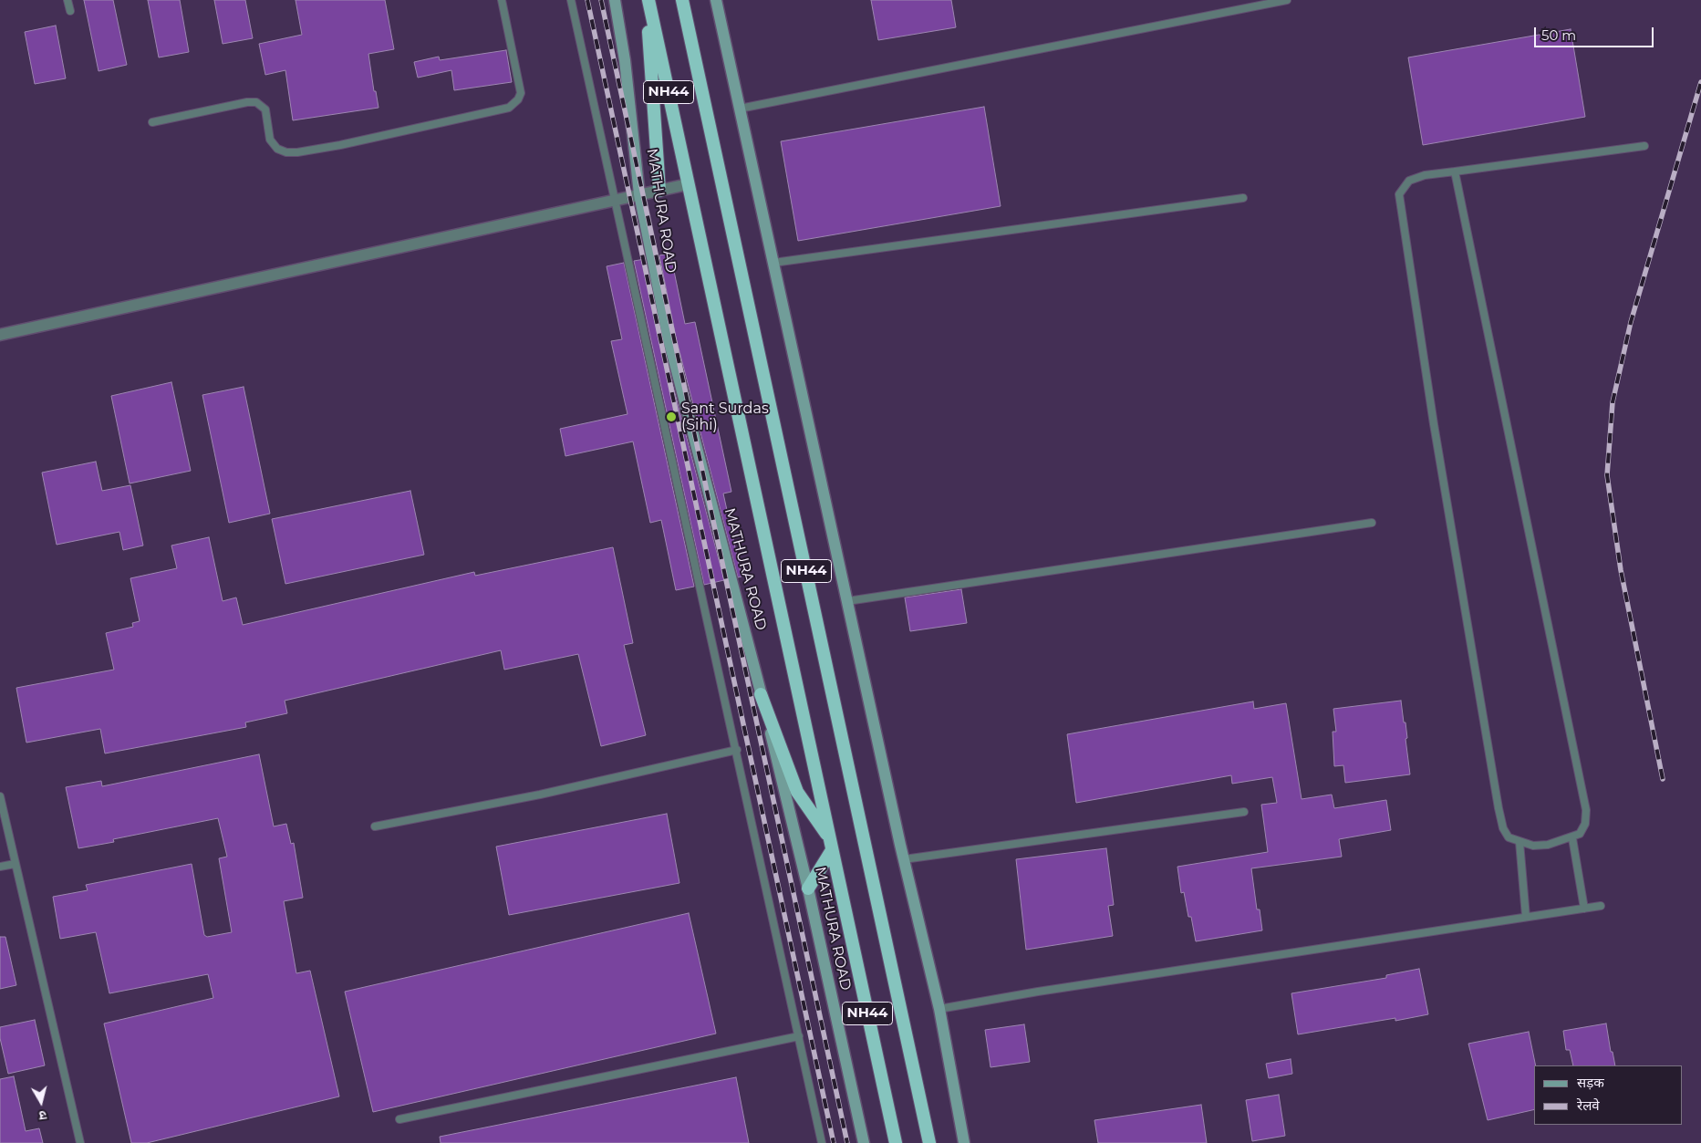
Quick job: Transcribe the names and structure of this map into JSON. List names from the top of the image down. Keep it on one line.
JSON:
{"streets":{"highway":["NH44","MATHURA ROAD"]},"crossings":[["NH44","MATHURA ROAD"]],"places":["Sant Surdas (Sihi)"],"legend":["सड़क","रेलवे"],"scale_bar":"50 m","north":"bottom"}
